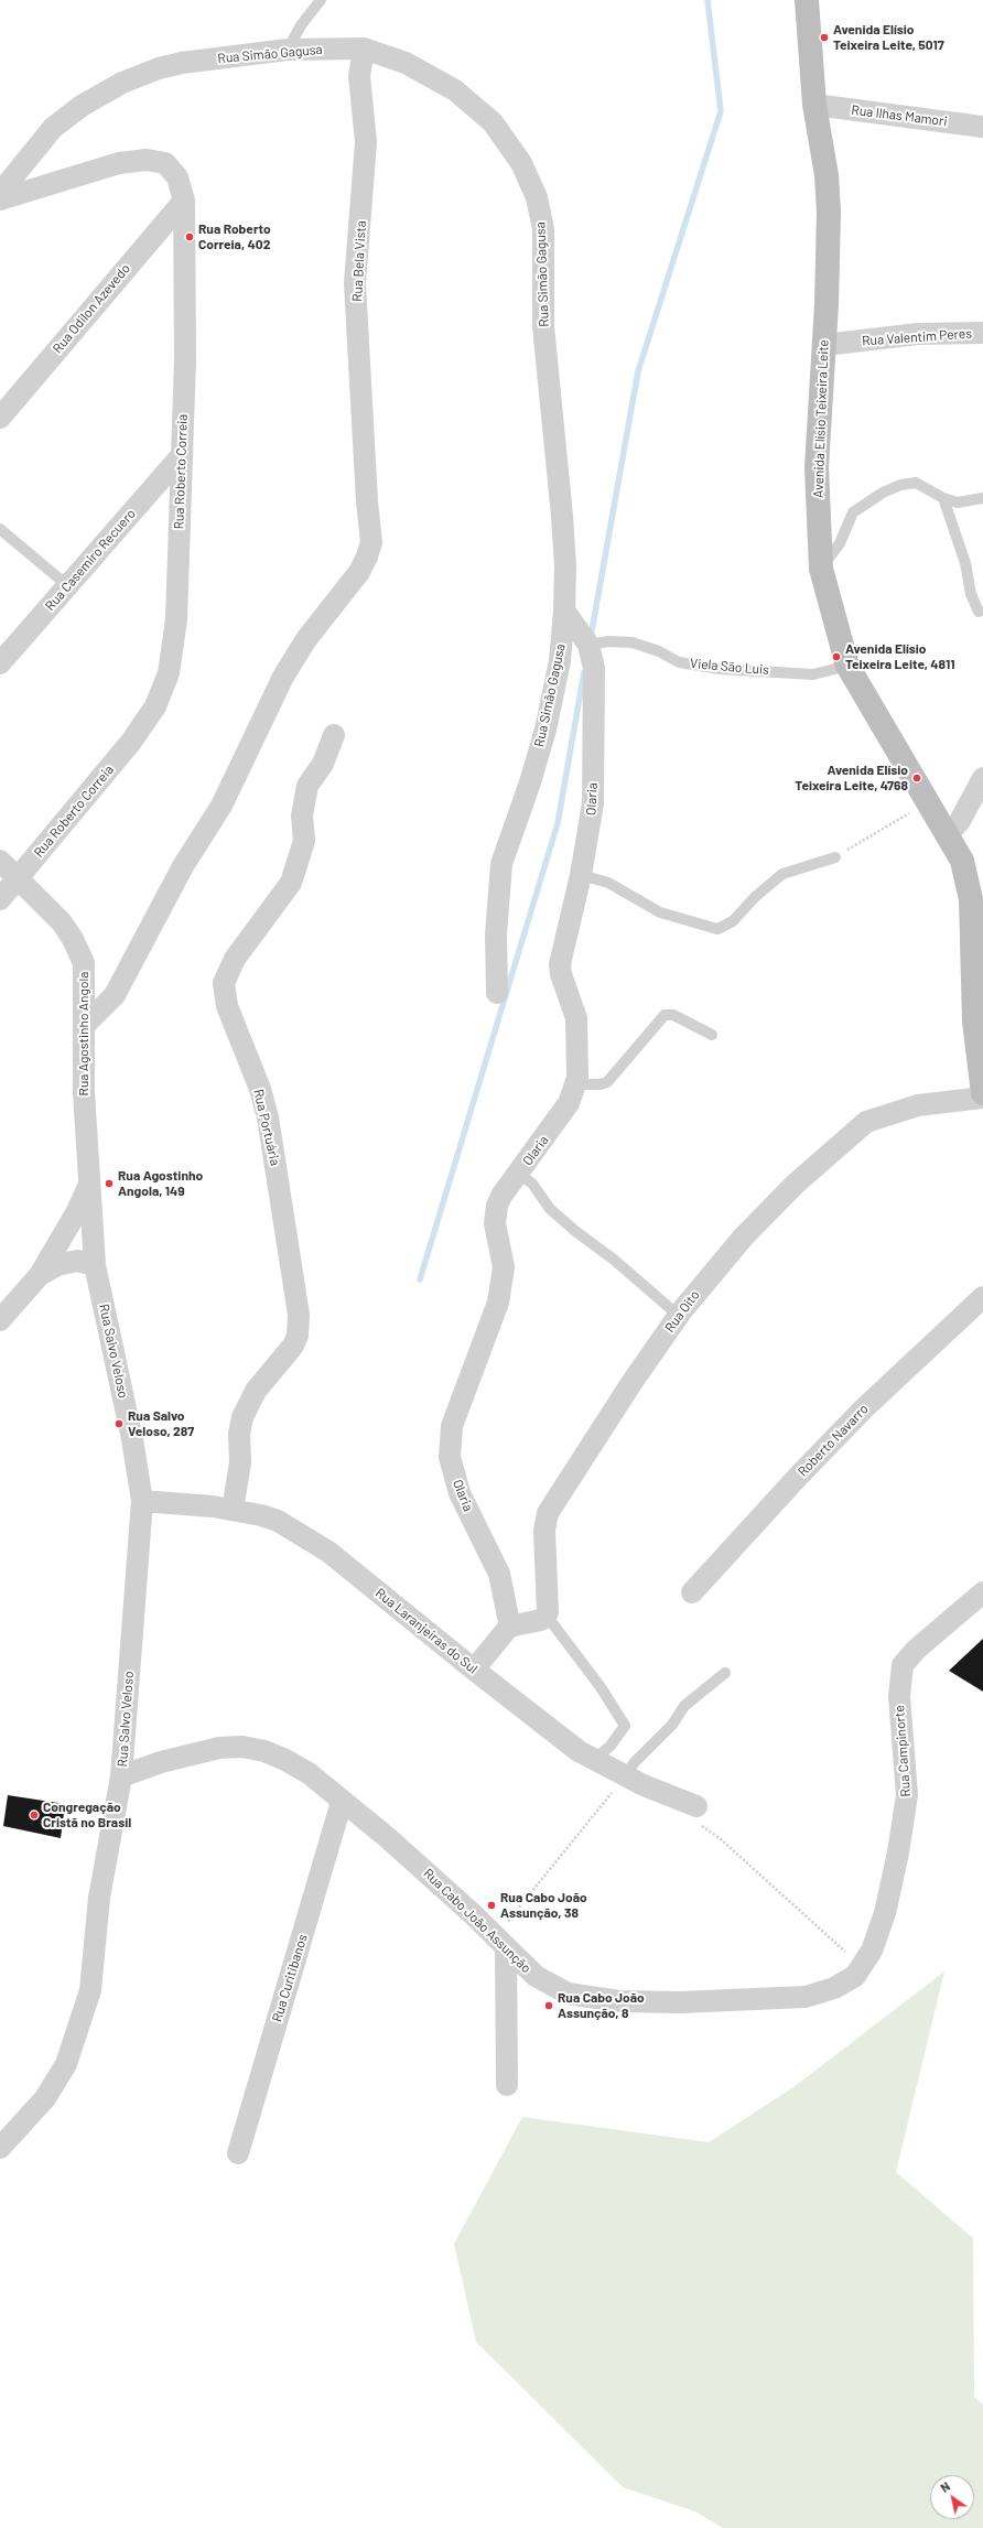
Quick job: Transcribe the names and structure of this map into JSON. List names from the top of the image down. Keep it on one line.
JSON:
{"streets":{"main road":["Avenida Elísio Teixeira Leite"],"street":["Rua Simão Gagusa","Rua Ilhas Mamori","Rua Bela Vista","Rua Odilon Azevedo","Rua Valentim Peres","Rua Roberto Correia","Rua Casemiro Recuero","Olaria","Rua Agostinho Angola","Rua Portuária","Rua Oito","Rua Salvo Veloso","Roberto Navarro","Rua Laranjeiras do Sul","Rua Campinorte","Rua Cabo João Assunção","Rua Curitibanos"],"lane":["Viela São Luis"]},"crossings":[["Rua Simão Gagusa","Rua Bela Vista"],["Rua Simão Gagusa","Olaria"],["Rua Ilhas Mamori","Avenida Elísio Teixeira Leite"],["Rua Bela Vista","Rua Agostinho Angola"],["Rua Odilon Azevedo","Rua Roberto Correia"],["Rua Valentim Peres","Avenida Elísio Teixeira Leite"],["Avenida Elísio Teixeira Leite","Viela São Luis"],["Rua Roberto Correia","Rua Casemiro Recuero"],["Rua Roberto Correia","Rua Agostinho Angola"],["Viela São Luis","Olaria"],["Rua Agostinho Angola","Rua Salvo Veloso"],["Rua Portuária","Rua Laranjeiras do Sul"],["Rua Salvo Veloso","Rua Laranjeiras do Sul"],["Rua Salvo Veloso","Rua Cabo João Assunção"],["Rua Campinorte","Rua Cabo João Assunção"],["Rua Cabo João Assunção","Rua Curitibanos"]],"places":["Avenida Elísio Teixeira Leite, 5017","Rua Roberto Correia, 402","Avenida Elísio Teixeira Leite, 4811","Avenida Elísio Teixeira Leite, 4768","Rua Agostinho Angola, 149","Rua Salvo Veloso, 287","Congregação Cristã no Brasil","Rua Cabo João Assunção, 38","Rua Cabo João Assunção, 8"],"north":"top left"}
